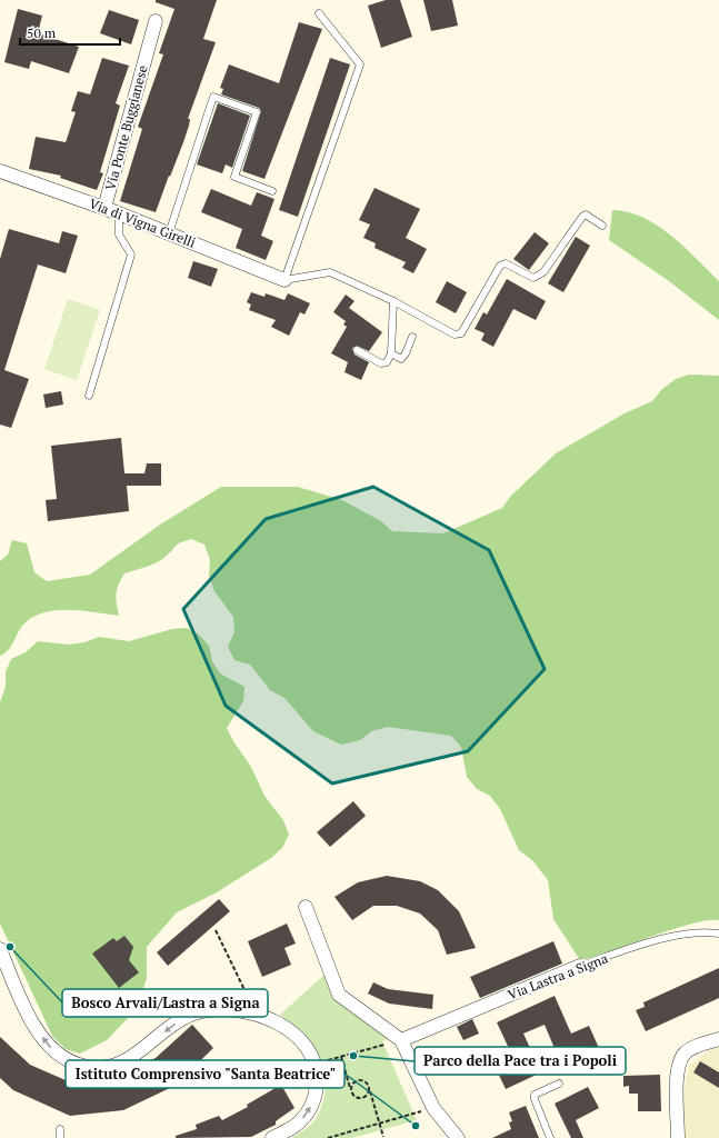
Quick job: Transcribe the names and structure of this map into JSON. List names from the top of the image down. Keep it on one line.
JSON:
{"streets":{"street":["Via Ponte Buggianese","Via di Vigna Girelli","Via Lastra a Signa"]},"crossings":[["Via Ponte Buggianese","Via di Vigna Girelli"]],"places":["Bosco Arvali/Lastra a Signa","Parco della Pace tra i Popoli","Istituto Comprensivo \"Santa Beatrice\""],"scale_bar":"50 m"}
